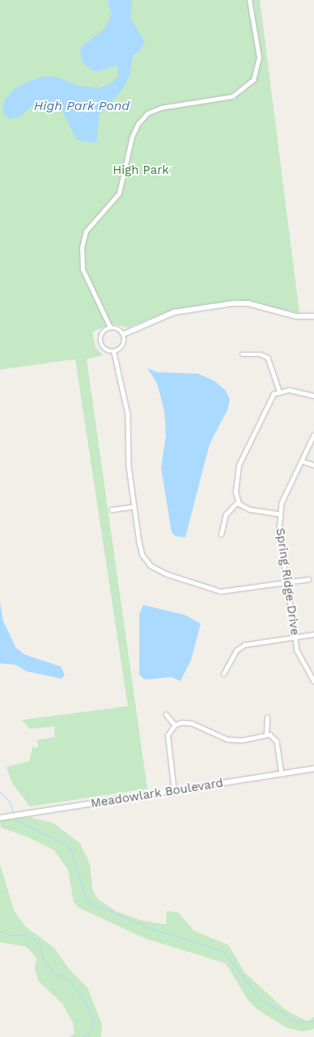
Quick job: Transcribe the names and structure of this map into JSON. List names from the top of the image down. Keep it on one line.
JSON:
{"streets":{"street":["Spring Ridge Drive","Meadowlark Boulevard"]},"water":["High Park Pond"],"parks":["High Park"]}
